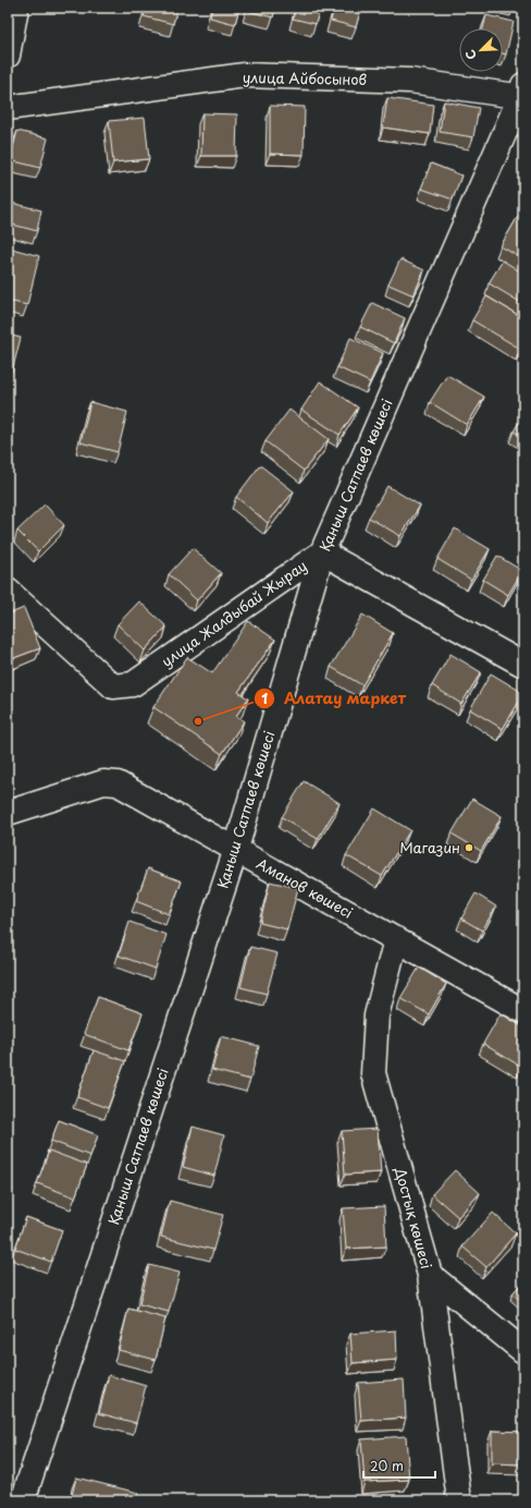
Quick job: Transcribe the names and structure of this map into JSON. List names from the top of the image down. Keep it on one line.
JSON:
{"streets":{"street":["улица Айбосынов","Қаныш Сатпаев көшесі","улица Жалдыбай Жырау","Аманов көшесі","Достық көшесі"]},"crossings":[["улица Айбосынов","Қаныш Сатпаев көшесі"],["Қаныш Сатпаев көшесі","улица Жалдыбай Жырау"],["Қаныш Сатпаев көшесі","Аманов көшесі"],["Аманов көшесі","Достық көшесі"]],"places":["Алатау маркет","Магазин"],"scale_bar":"20 m","north":"bottom left"}
